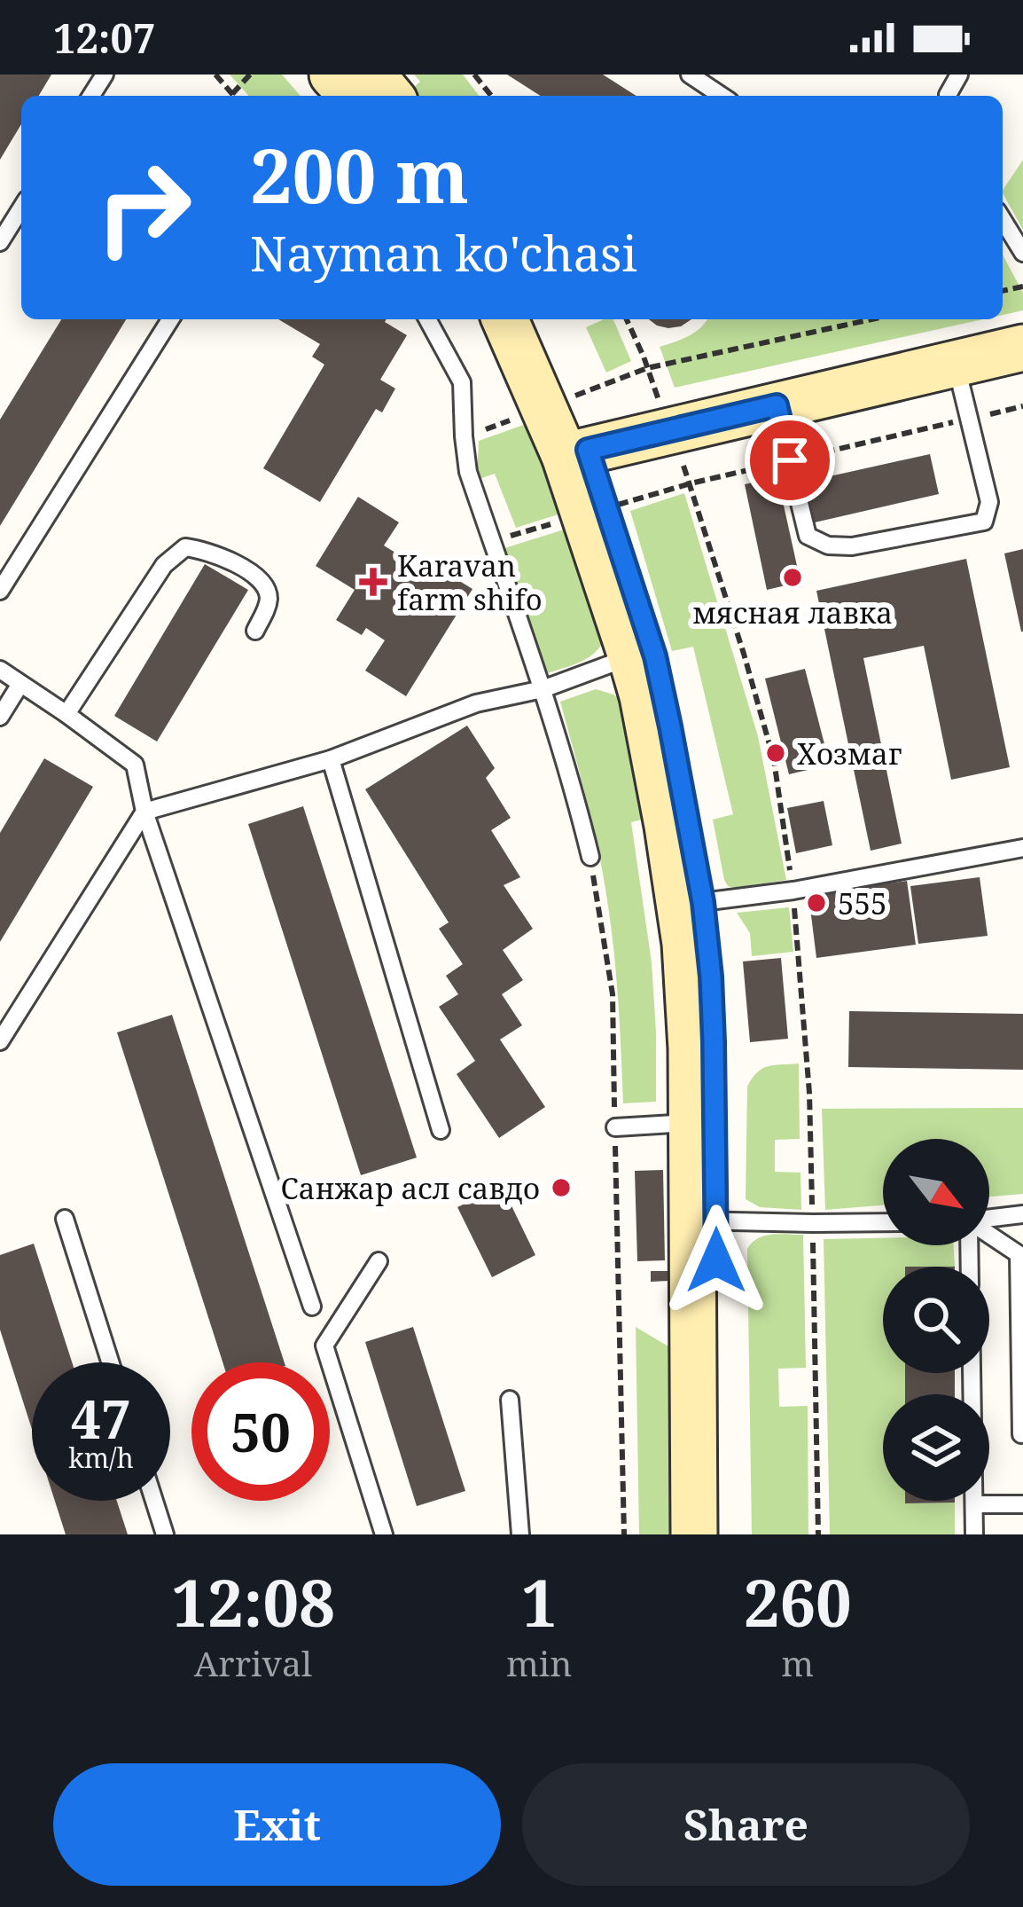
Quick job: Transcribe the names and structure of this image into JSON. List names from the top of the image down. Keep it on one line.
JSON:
{"places":{"other":["мясная лавка","Хозмаг","555","Санжар асл савдо"],"health":["Karavan farm shifo"]},"north":"bottom right","page":{"status":"12:07","turn":["200 m","Nayman ko'chasi"],"speed":"47 km/h","limit":"50","eta":["12:08","Arrival","1","min","260","m"],"buttons":["Exit","Share"]}}
